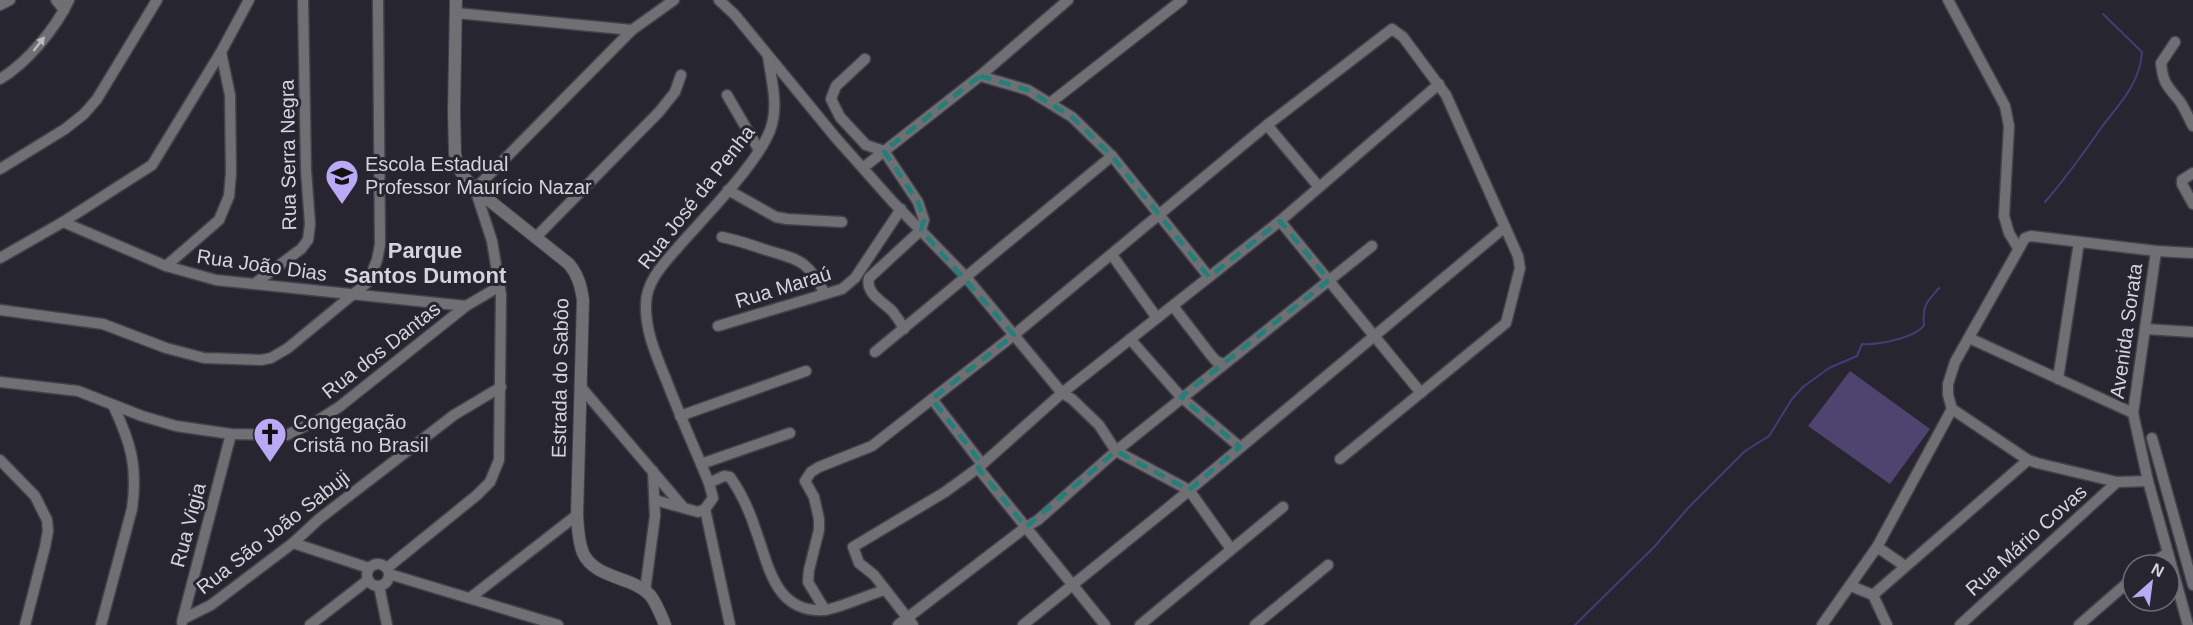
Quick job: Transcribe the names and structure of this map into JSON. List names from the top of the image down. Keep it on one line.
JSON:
{"streets":{"street":["Rua Serra Negra","Rua José da Penha","Rua João Dias","Rua Maraú","Avenida Sorata","Rua dos Dantas","Estrada do Sabôo","Rua Vigia","Rua São João Sabuji","Rua Mário Covas"]},"crossings":[["Rua Serra Negra","Rua João Dias"],["Rua João Dias","Rua dos Dantas"],["Rua dos Dantas","Rua Vigia"],["Rua Vigia","Rua São João Sabuji"]],"districts":["Parque Santos Dumont"],"places":{"school or university":["Escola Estadual Professor Maurício Nazar"],"church":["Congegação Cristã no Brasil"]},"north":"top right"}
